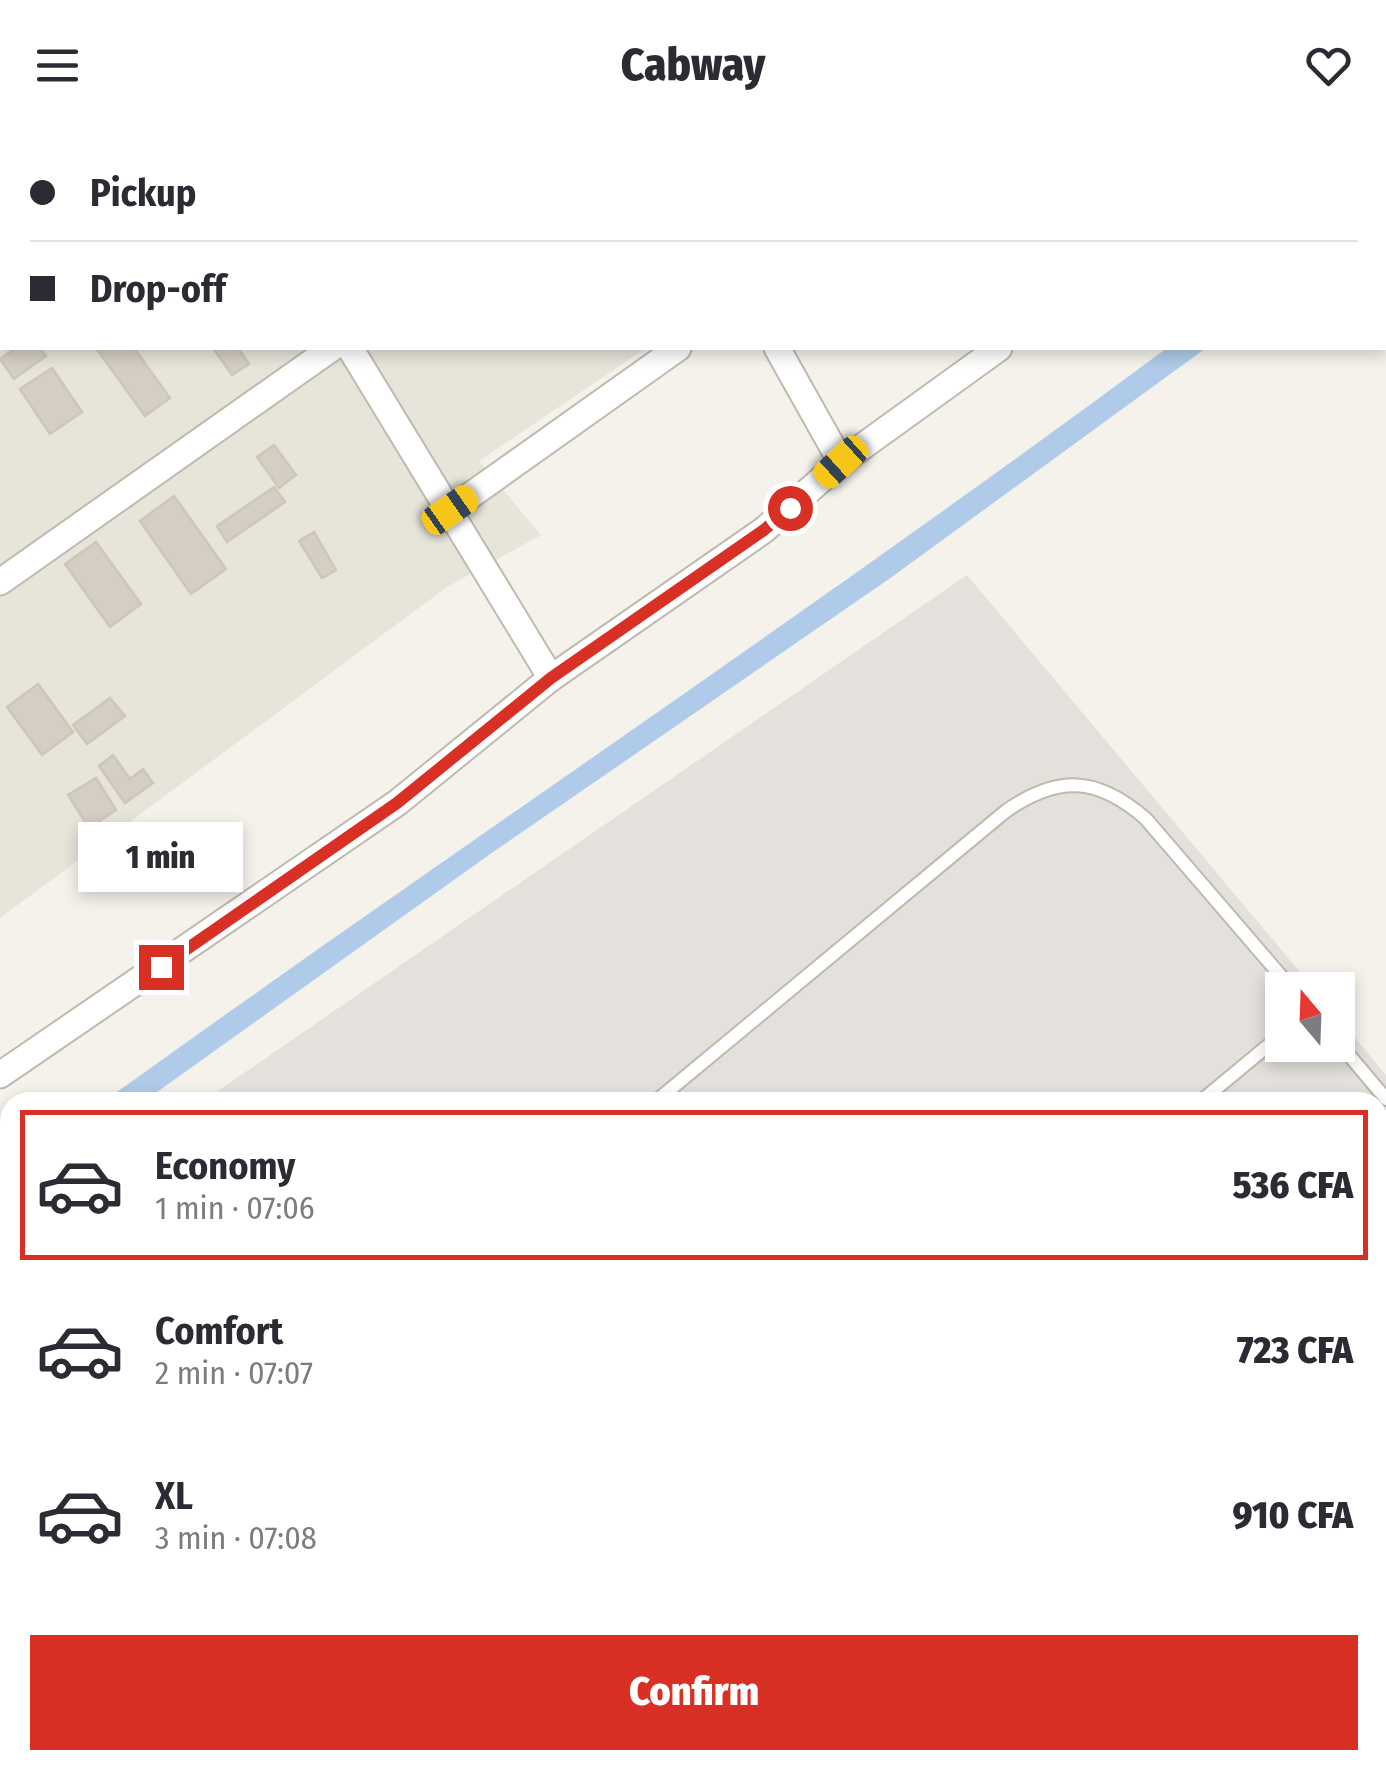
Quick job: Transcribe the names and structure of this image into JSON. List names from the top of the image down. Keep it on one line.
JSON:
{"north":"top","page":{"header":"Cabway","banner":["Pickup","Drop-off"],"bubble":"1 min","list":[{"name":"Economy","note":"1 min · 07:06","value":"536 CFA"},{"name":"Comfort","note":"2 min · 07:07","value":"723 CFA"},{"name":"XL","note":"3 min · 07:08","value":"910 CFA"}],"buttons":"Confirm"}}
